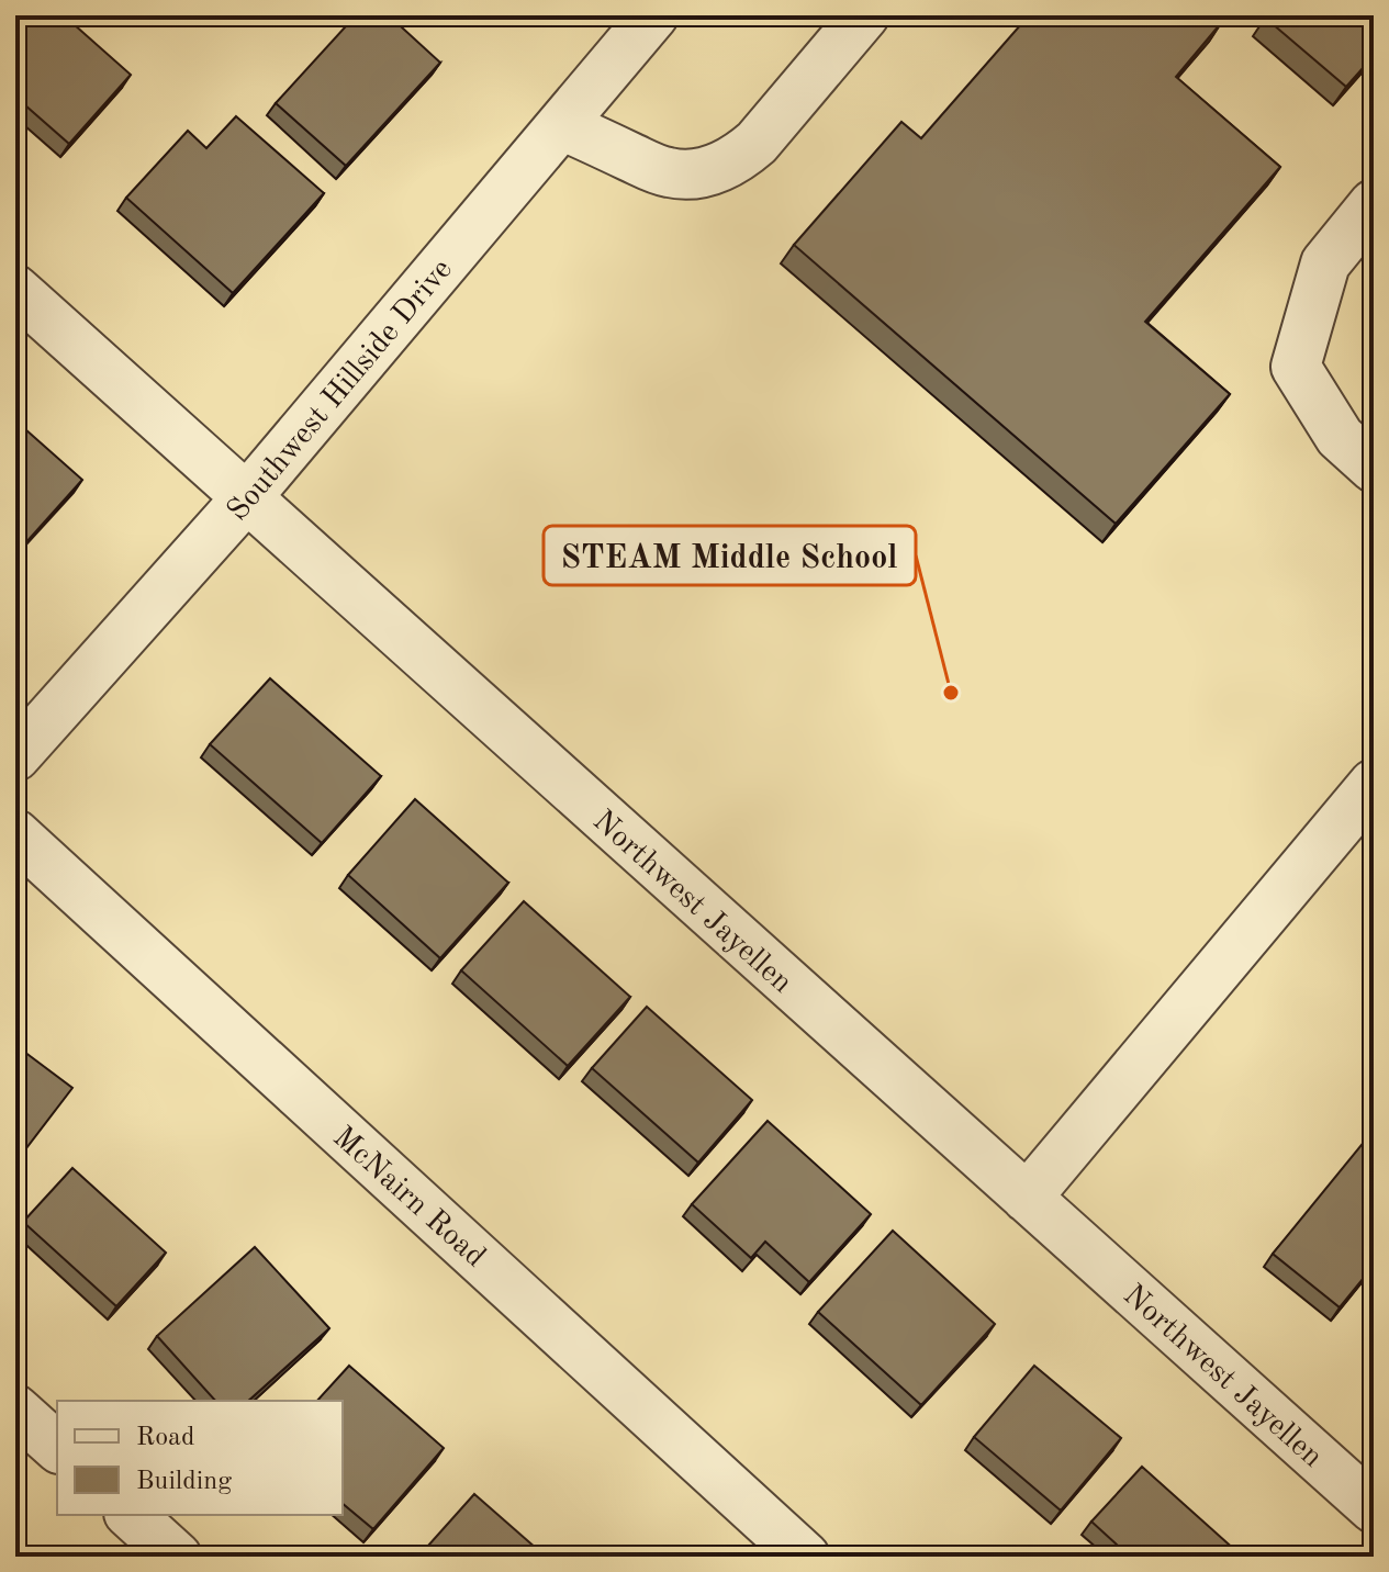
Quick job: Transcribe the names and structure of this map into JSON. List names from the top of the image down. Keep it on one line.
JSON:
{"streets":{"street":["Southwest Hillside Drive","Northwest Jayellen","McNairn Road"]},"crossings":[["Southwest Hillside Drive","Northwest Jayellen"]],"places":["STEAM Middle School"],"legend":["Road","Building"]}
